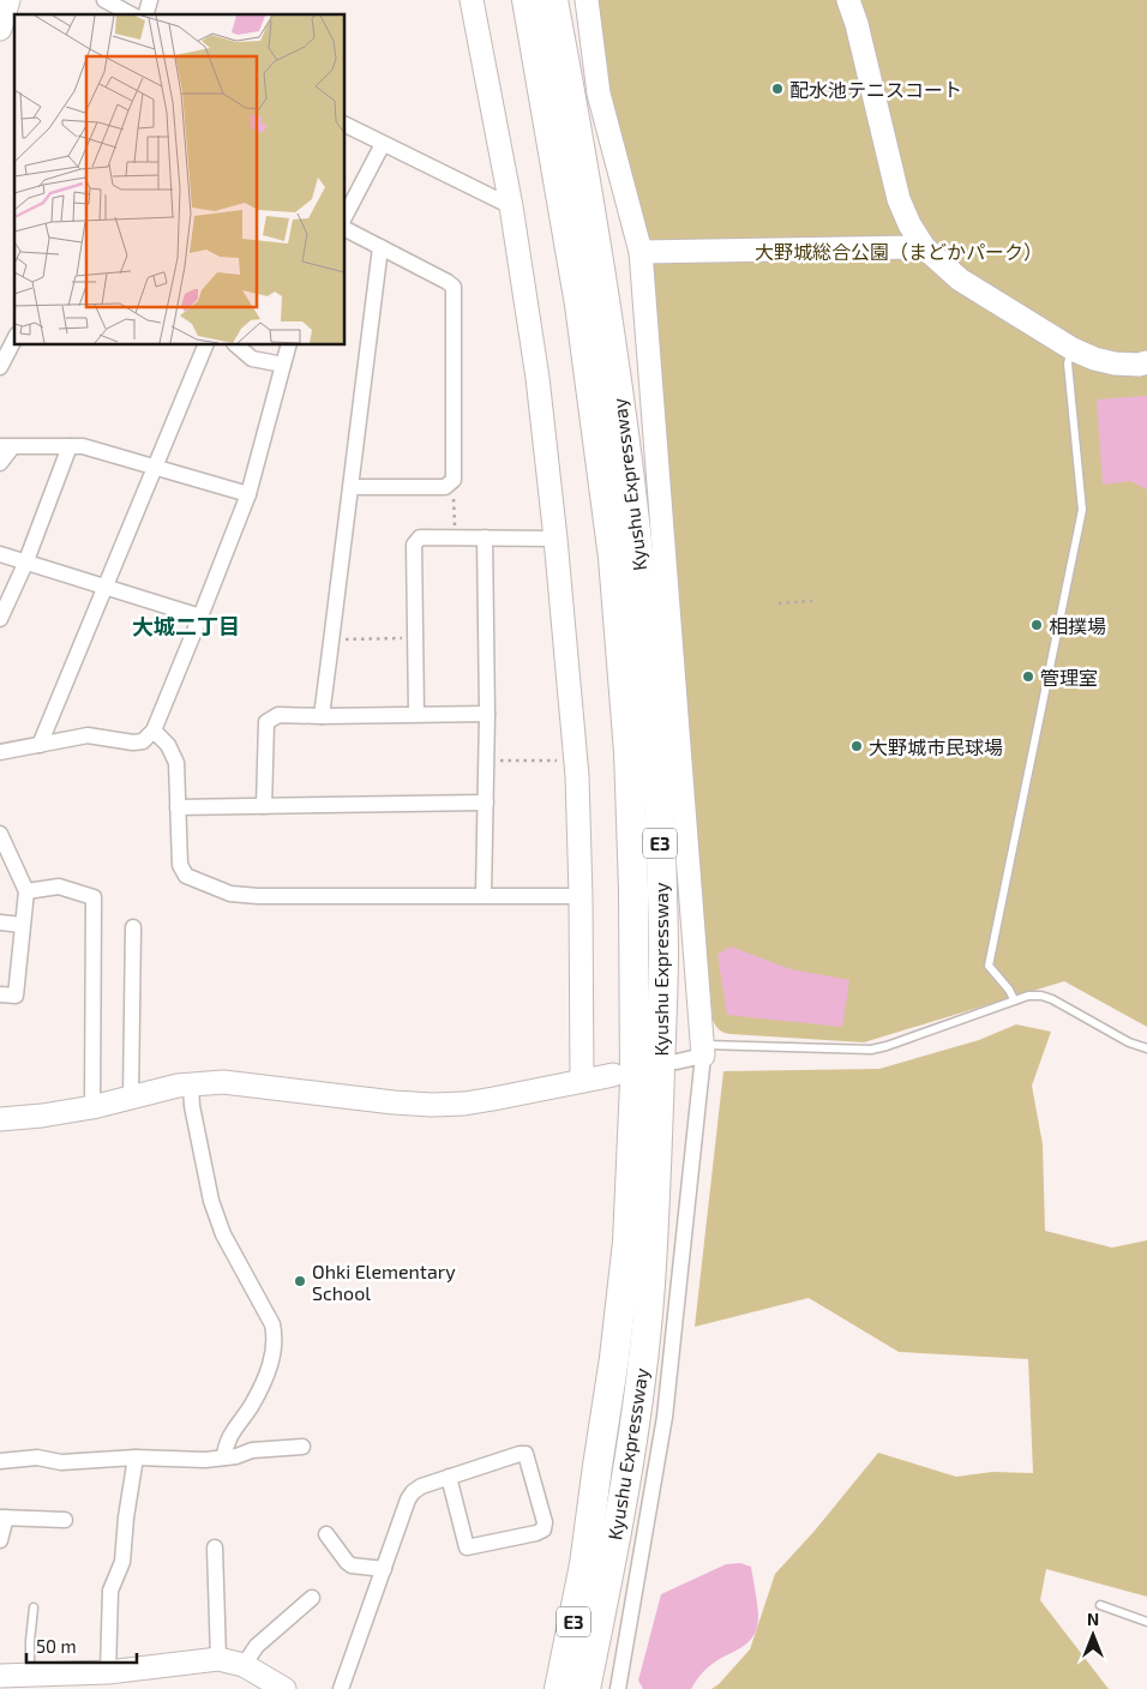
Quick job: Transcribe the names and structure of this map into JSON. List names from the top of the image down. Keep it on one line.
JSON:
{"streets":{"highway":["Kyushu Expressway","E3"]},"districts":["大城二丁目"],"parks":["大野城総合公園（まどかパーク）"],"places":["配水池テニスコート","相撲場","管理室","大野城市民球場","Ohki Elementary School"],"scale_bar":"50 m","north":"top"}
